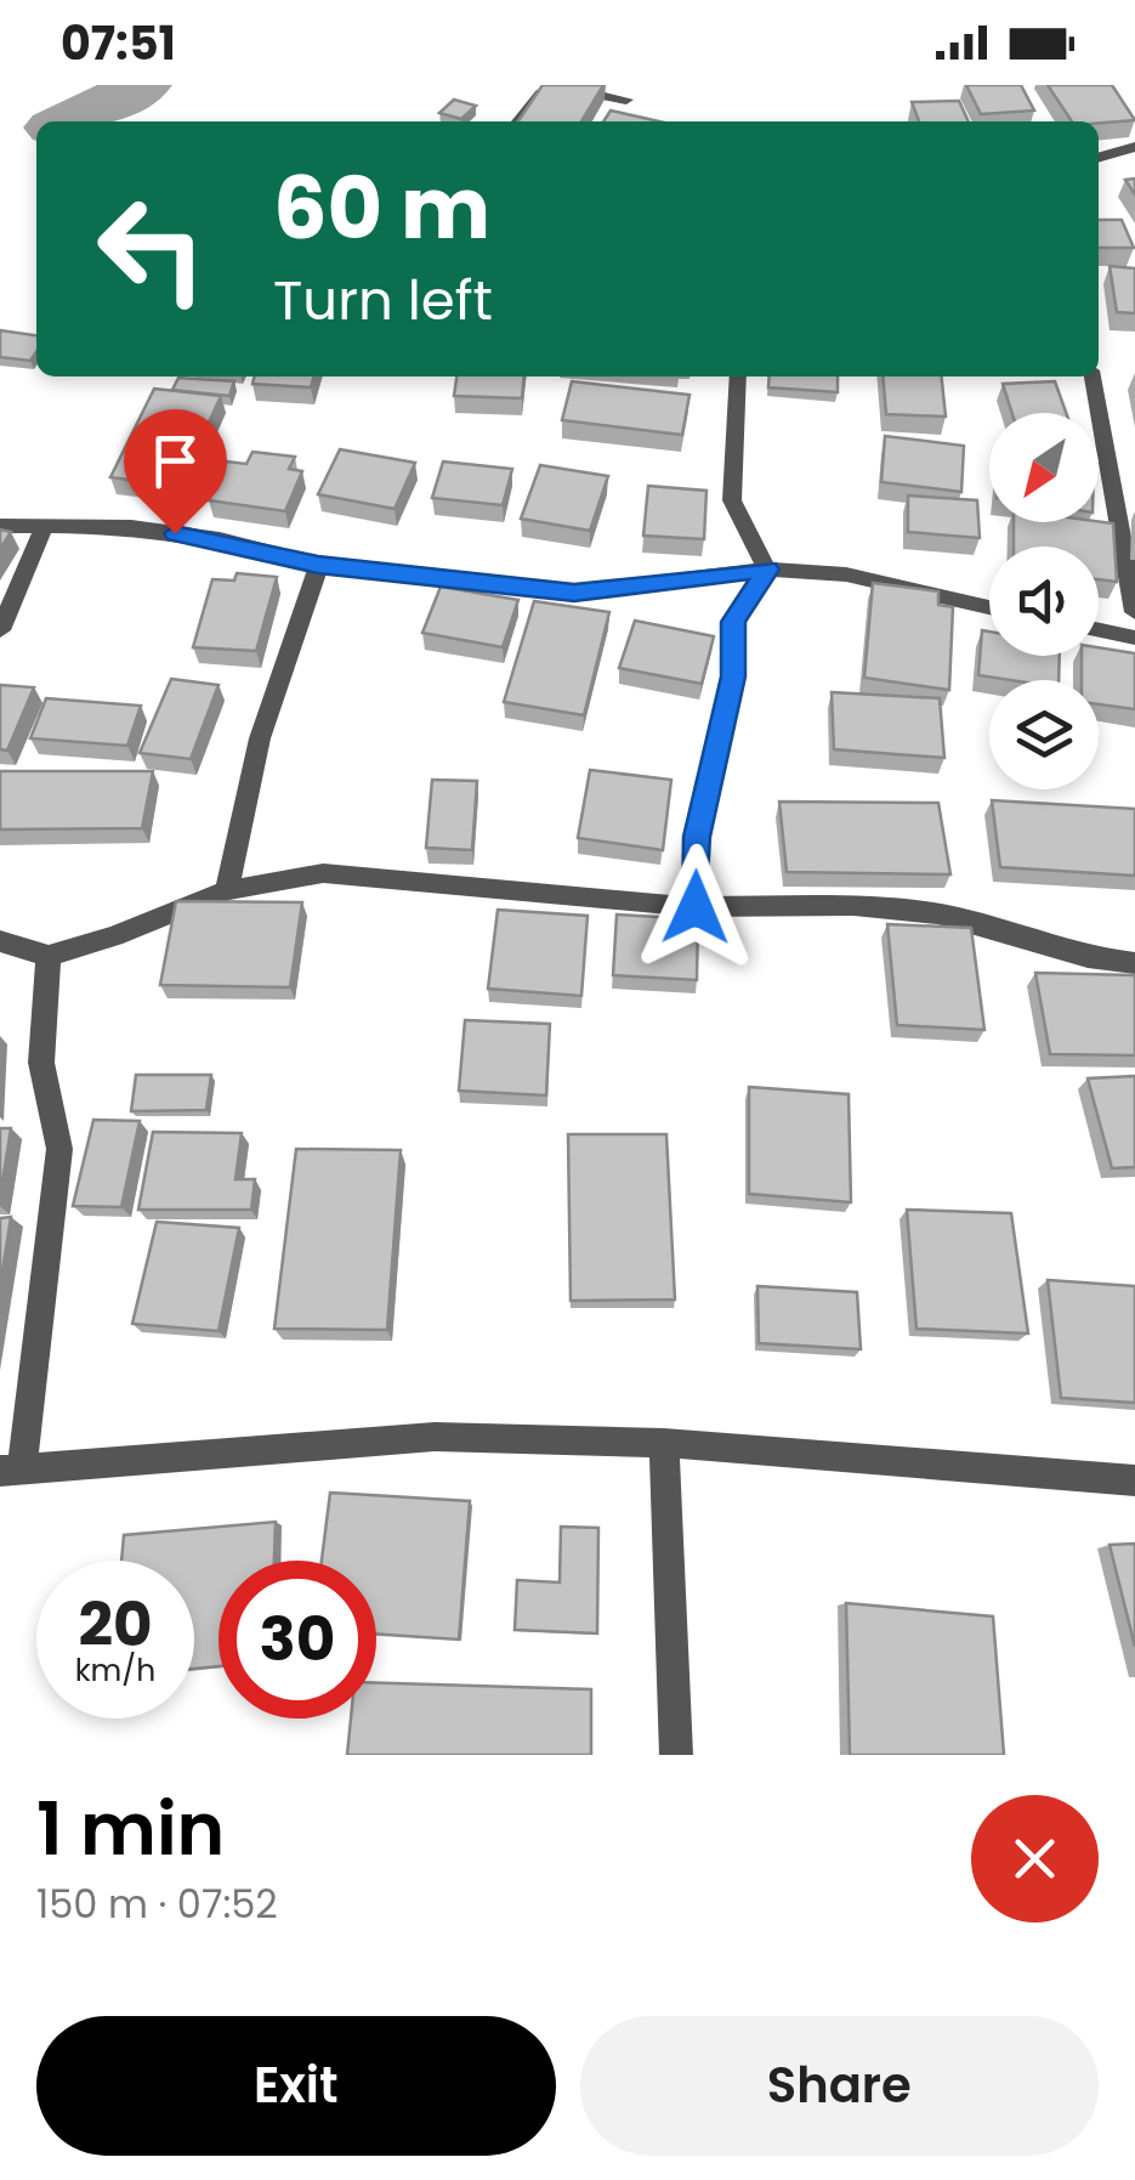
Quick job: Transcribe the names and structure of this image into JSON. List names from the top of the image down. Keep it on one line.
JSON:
{"north":"bottom left","page":{"status":"07:51","turn":["60 m","Turn left"],"speed":"20 km/h","limit":"30","heading":["1 min","150 m · 07:52"],"buttons":["Exit","Share"]}}
